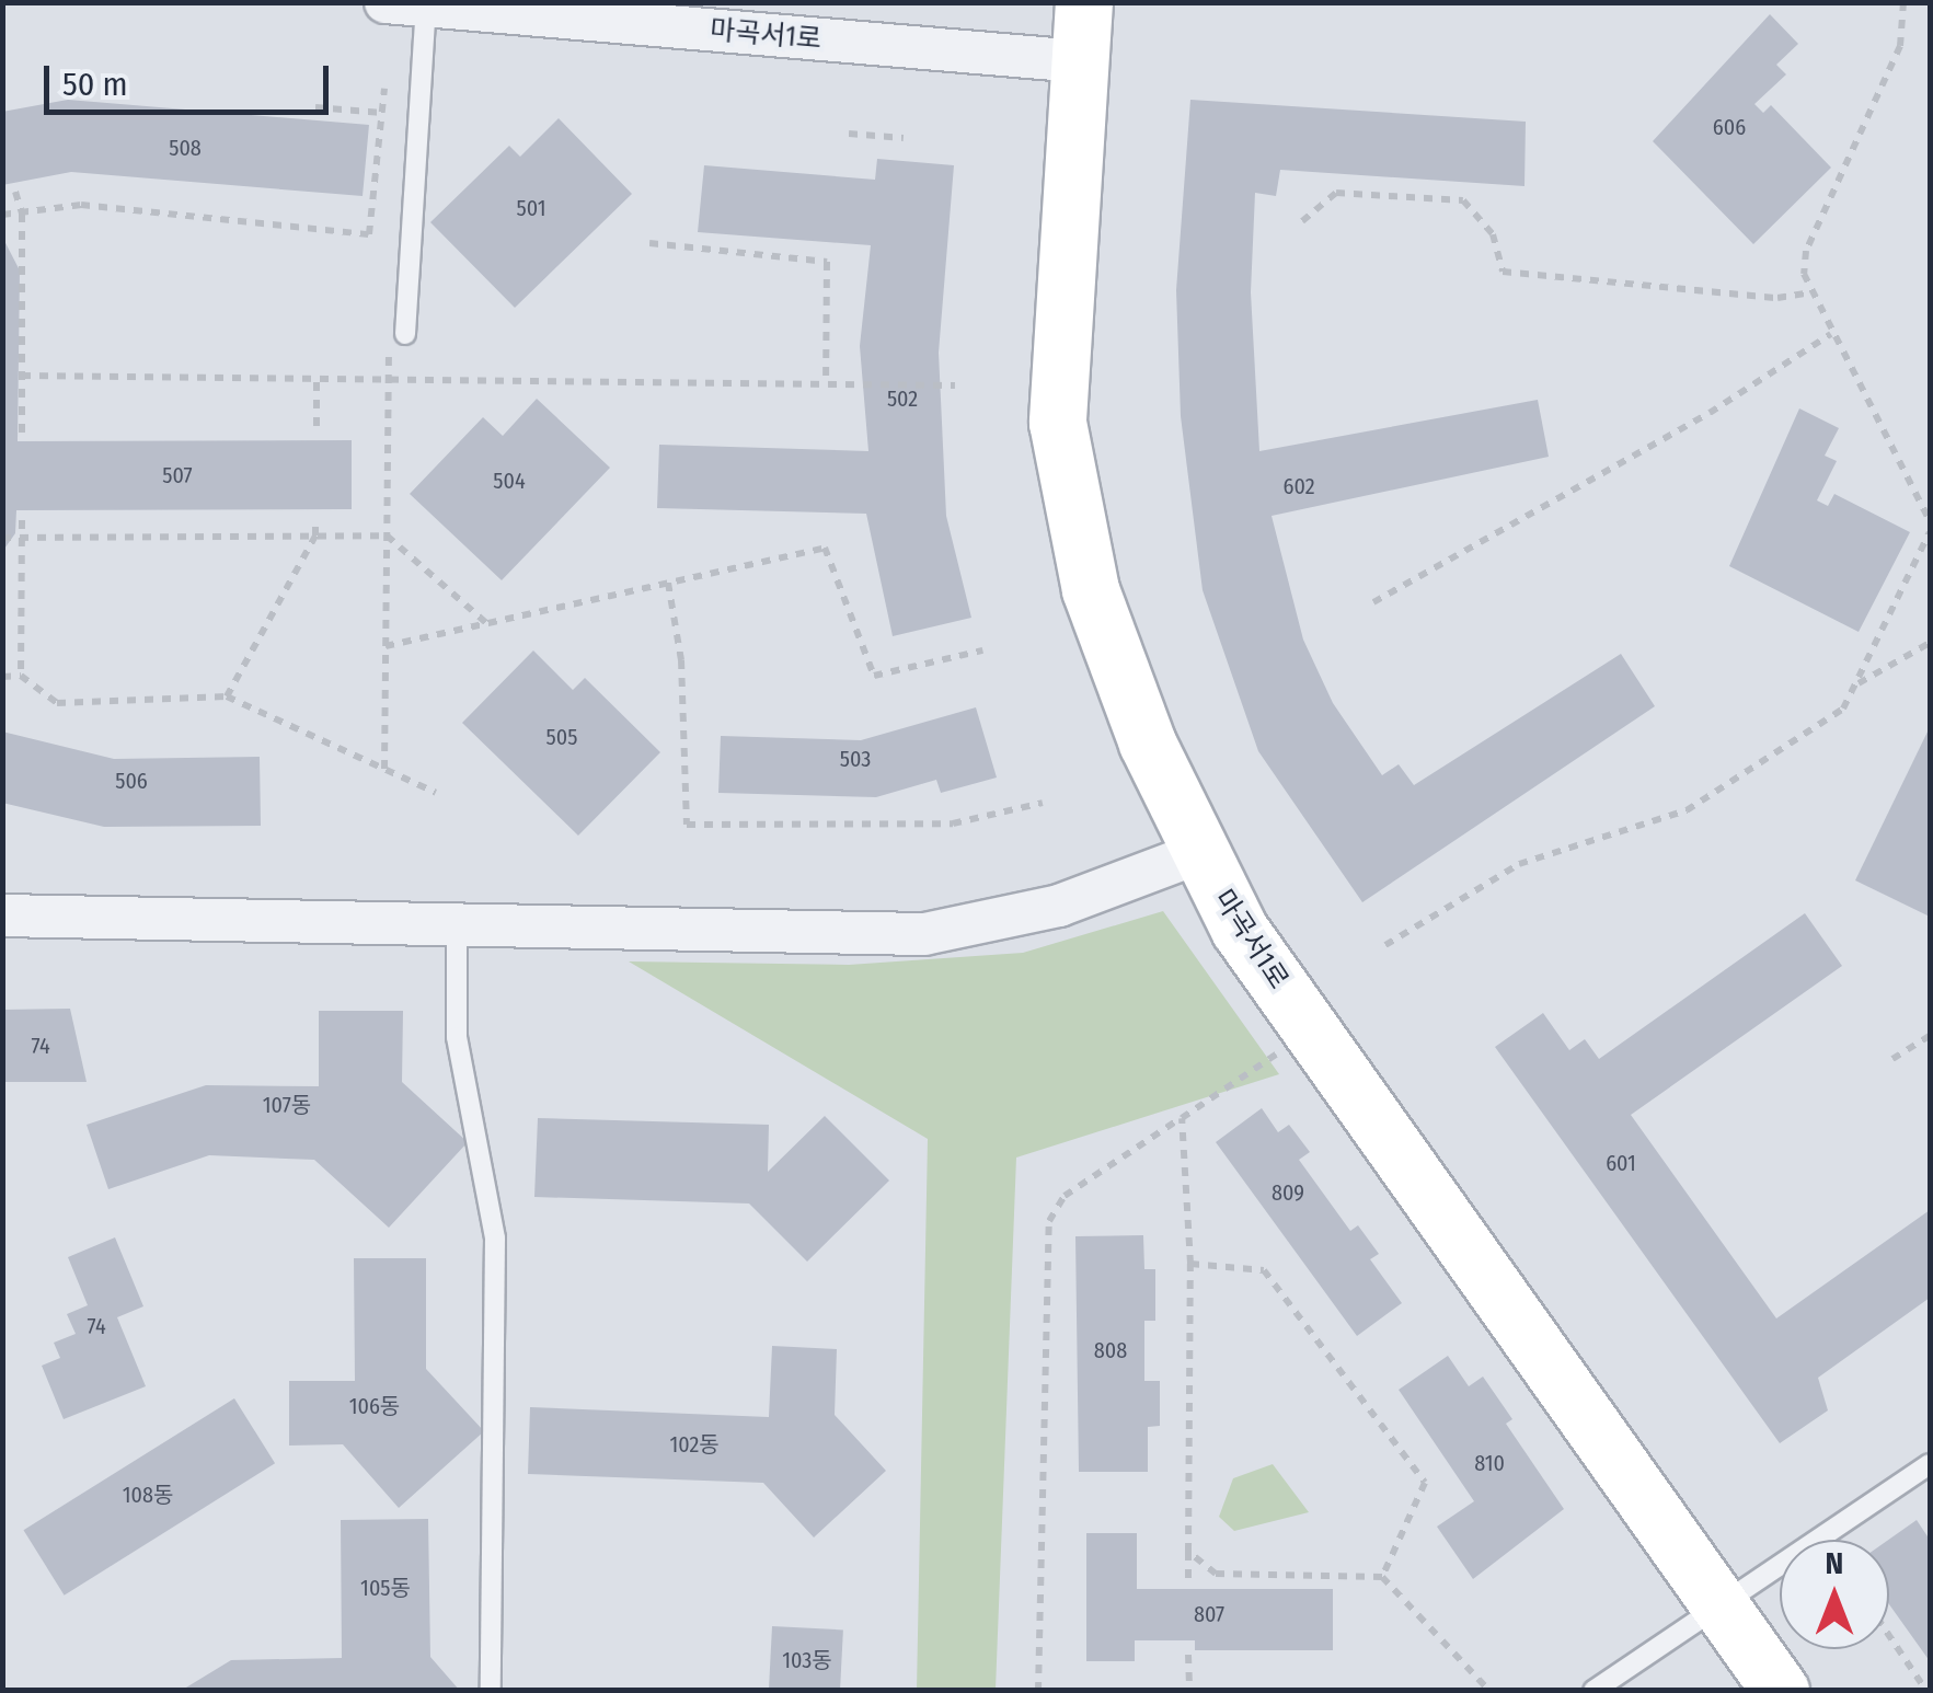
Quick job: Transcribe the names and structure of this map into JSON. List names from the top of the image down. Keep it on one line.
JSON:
{"streets":{"street":["마곡서1로"]},"house_numbers":["606","508","501","502","507","504","602","505","503","506","74","107동","601","809","74","808","106동","102동","810","108동","105동","807","103동"],"scale_bar":"50 m","north":"top"}
